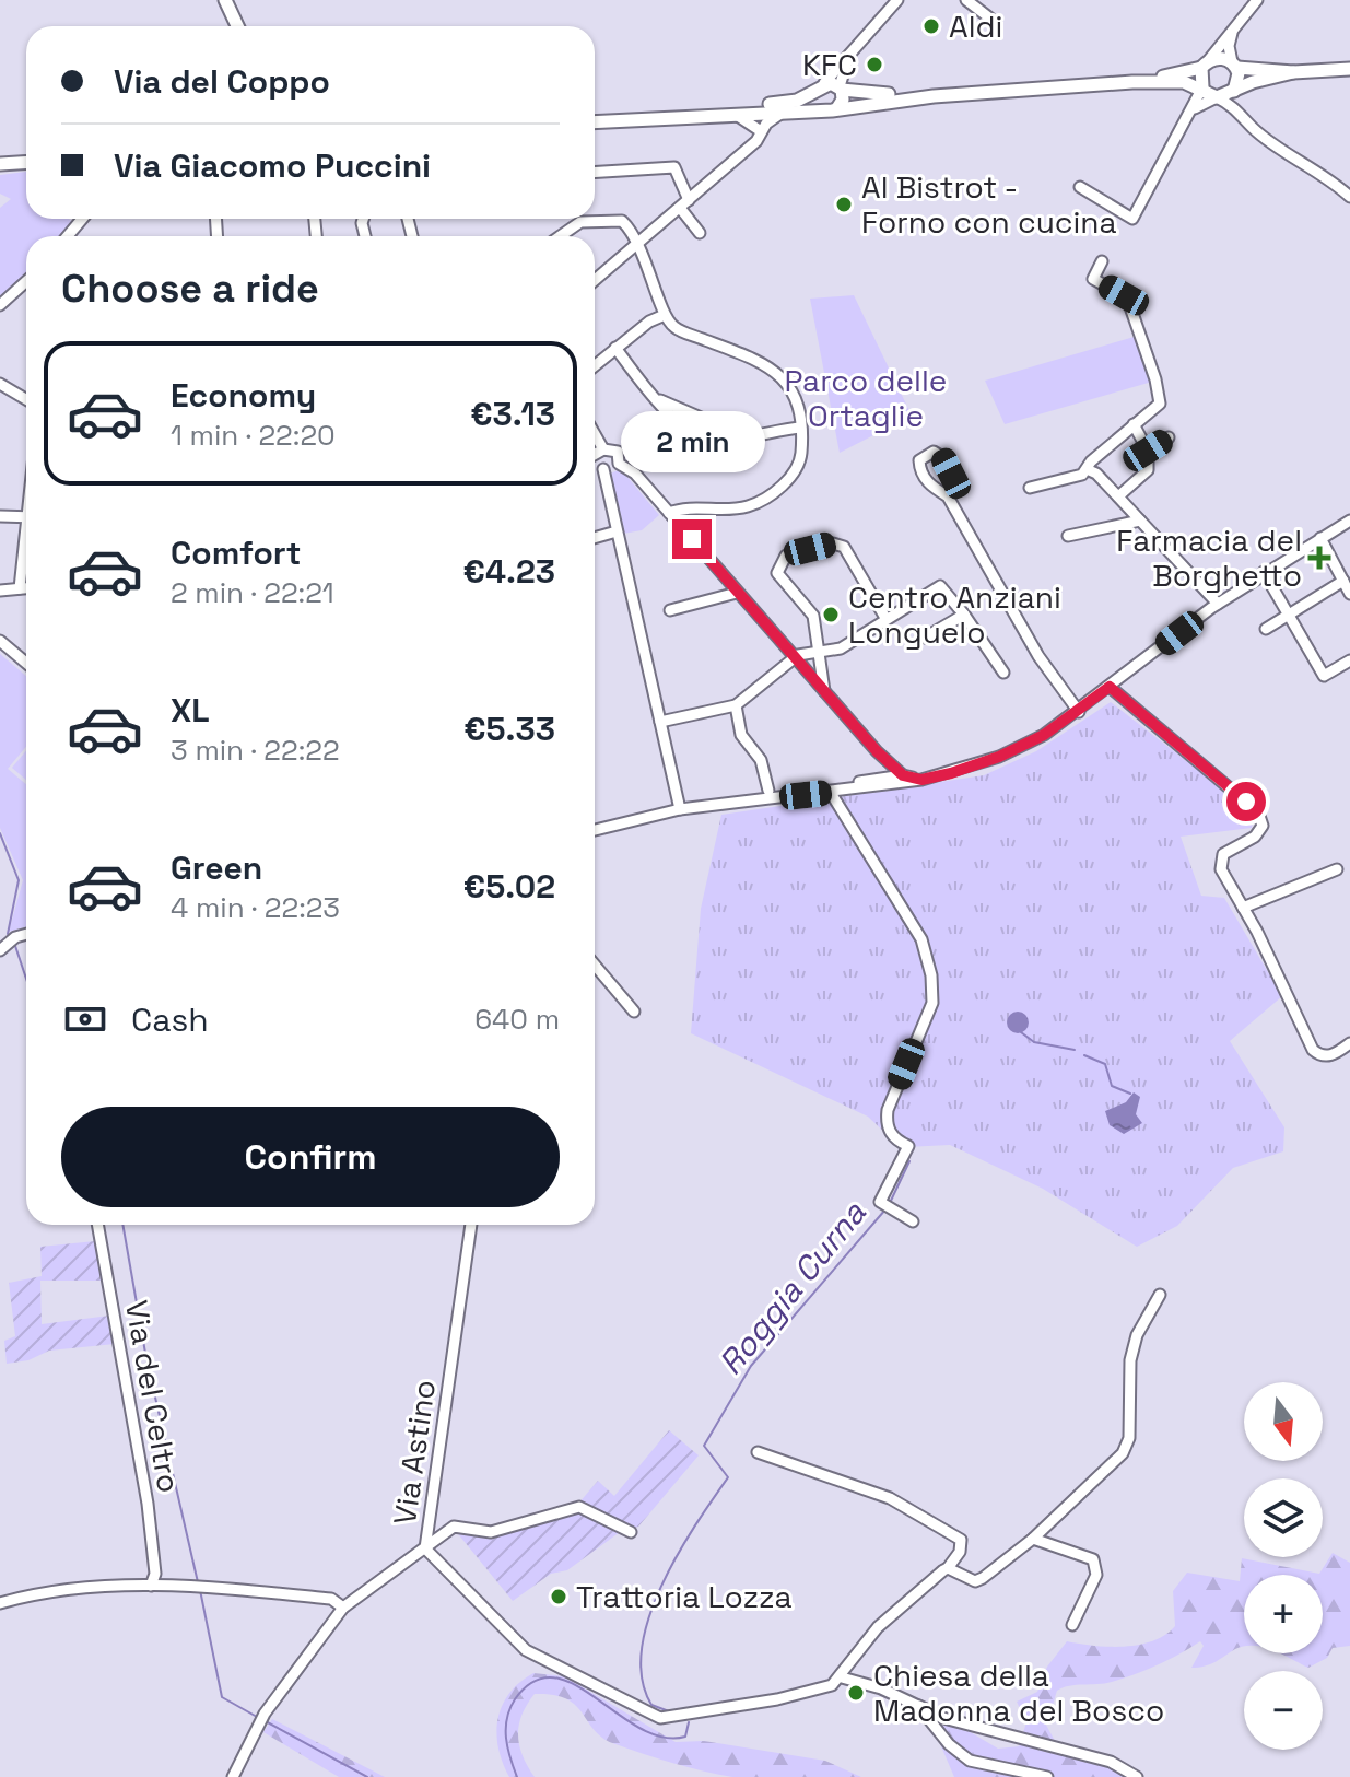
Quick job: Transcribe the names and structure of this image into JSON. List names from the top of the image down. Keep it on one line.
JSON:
{"streets":{"street":["Via del Celtro","Via Astino"]},"water":["Roggia Curna"],"parks":["Parco delle Ortaglie"],"places":{"other":["Aldi","KFC","Al Bistrot - Forno con cucina","Centro Anziani Longuelo","Trattoria Lozza","Chiesa della Madonna del Bosco"],"health":["Farmacia del Borghetto"]},"north":"bottom","page":{"banner":["Via del Coppo","Via Giacomo Puccini"],"heading":"Choose a ride","list":[{"name":"Economy","note":"1 min · 22:20","value":"€3.13"},{"name":"Comfort","note":"2 min · 22:21","value":"€4.23"},{"name":"XL","note":"3 min · 22:22","value":"€5.33"},{"name":"Green","note":"4 min · 22:23","value":"€5.02"}],"bubble":"2 min","pay":["Cash","640 m"],"buttons":"Confirm","map_buttons":["+","−"]}}
